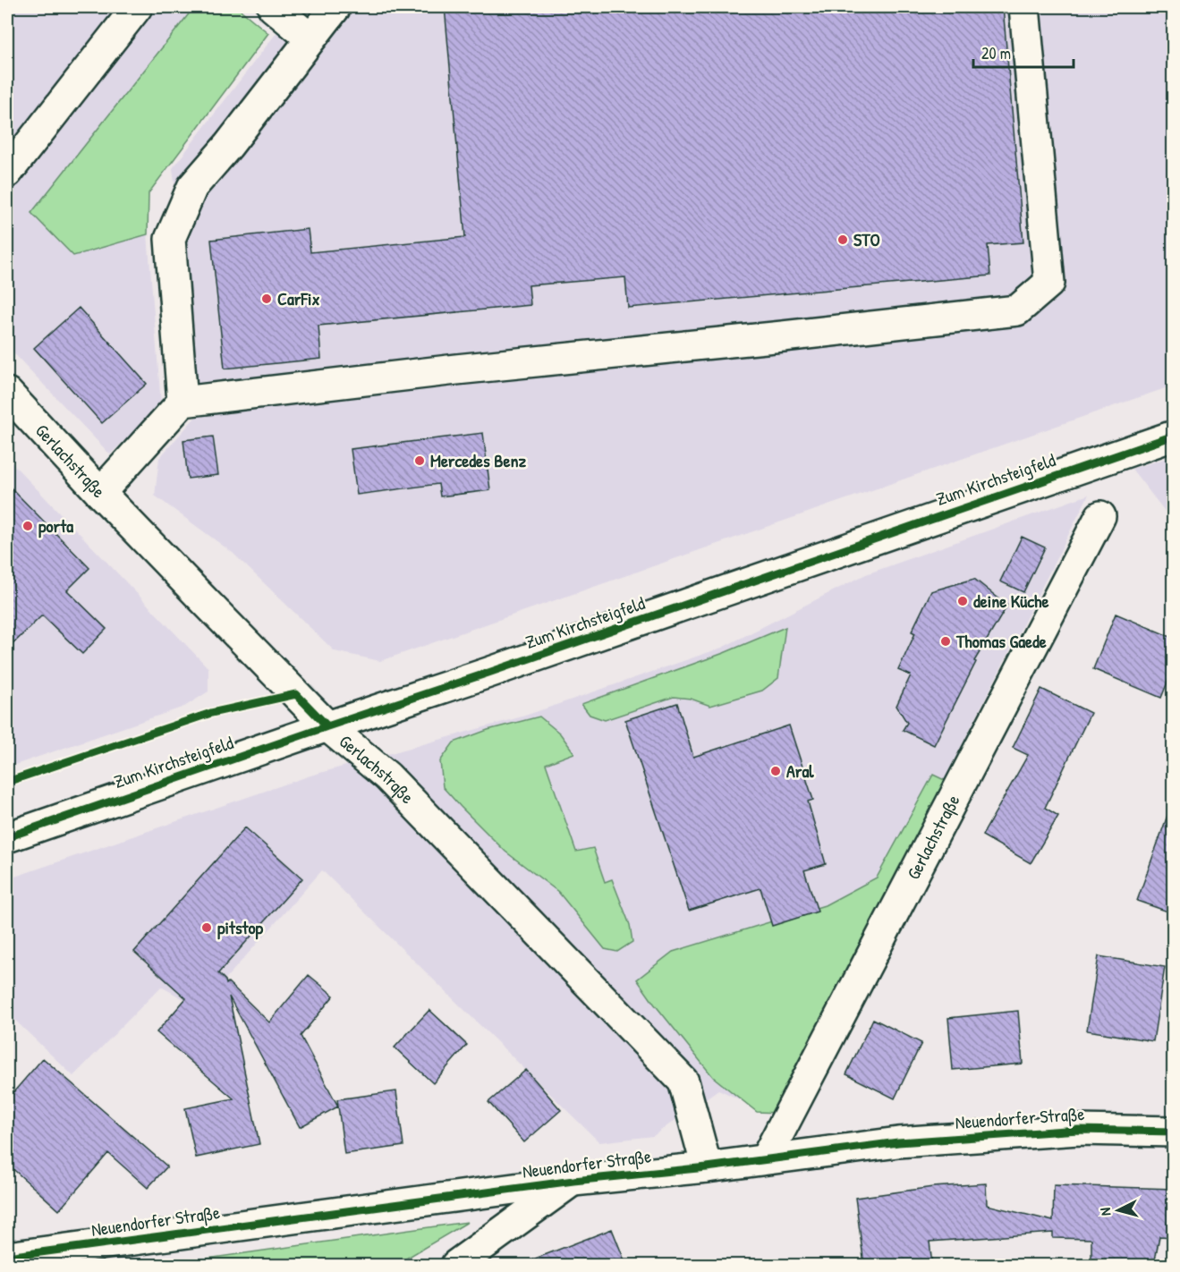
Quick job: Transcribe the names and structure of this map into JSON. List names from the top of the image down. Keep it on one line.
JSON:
{"streets":{"street":["Gerlachstraße","Zum Kirchsteigfeld","Neuendorfer Straße"]},"crossings":[["Gerlachstraße","Zum Kirchsteigfeld"],["Gerlachstraße","Neuendorfer Straße"]],"places":["STO","CarFix","Mercedes Benz","porta","deine Küche","Thomas Gaede","Aral","pitstop"],"scale_bar":"20 m","north":"left"}
